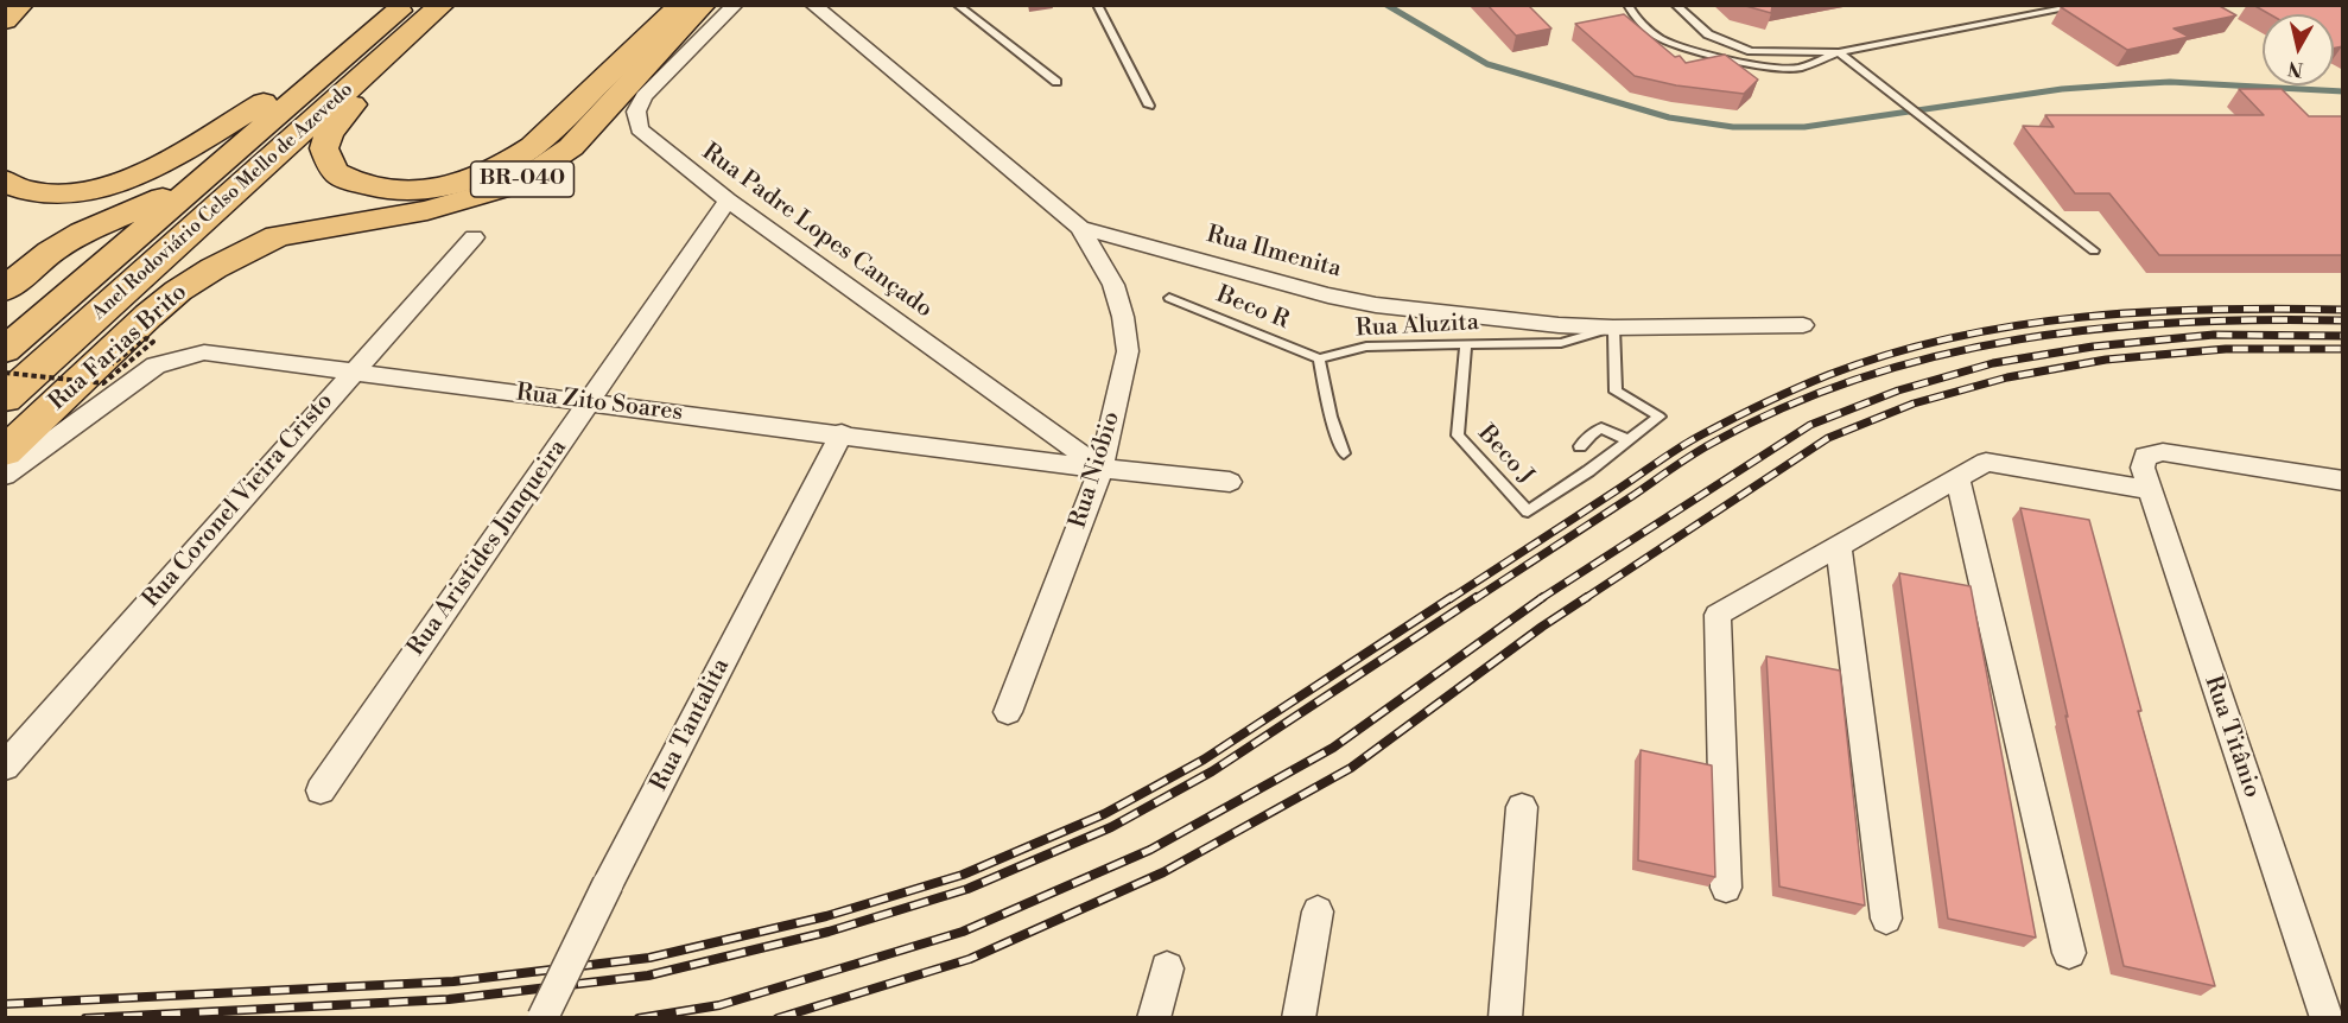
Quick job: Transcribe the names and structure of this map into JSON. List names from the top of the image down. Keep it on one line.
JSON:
{"streets":{"main road":["BR-040","Anel Rodoviário Celso Mello de Azevedo","Rua Farias Brito"],"street":["Rua Padre Lopes Cançado","Rua Ilmenita","Rua Zito Soares","Rua Nióbio","Rua Coronel Vieira Cristo","Rua Aristides Junqueira","Rua Tantalita","Rua Titânio"],"lane":["Beco R","Rua Aluzita","Beco J"]},"crossings":[["Rua Padre Lopes Cançado","Rua Zito Soares"],["Rua Padre Lopes Cançado","Rua Nióbio"],["Rua Padre Lopes Cançado","Rua Aristides Junqueira"],["Rua Ilmenita","Rua Aluzita"],["Rua Ilmenita","Rua Nióbio"],["Beco R","Rua Aluzita"],["Rua Aluzita","Beco J"],["Rua Zito Soares","Rua Nióbio"],["Rua Zito Soares","Rua Coronel Vieira Cristo"],["Rua Zito Soares","Rua Aristides Junqueira"],["Rua Zito Soares","Rua Tantalita"]],"north":"bottom"}
